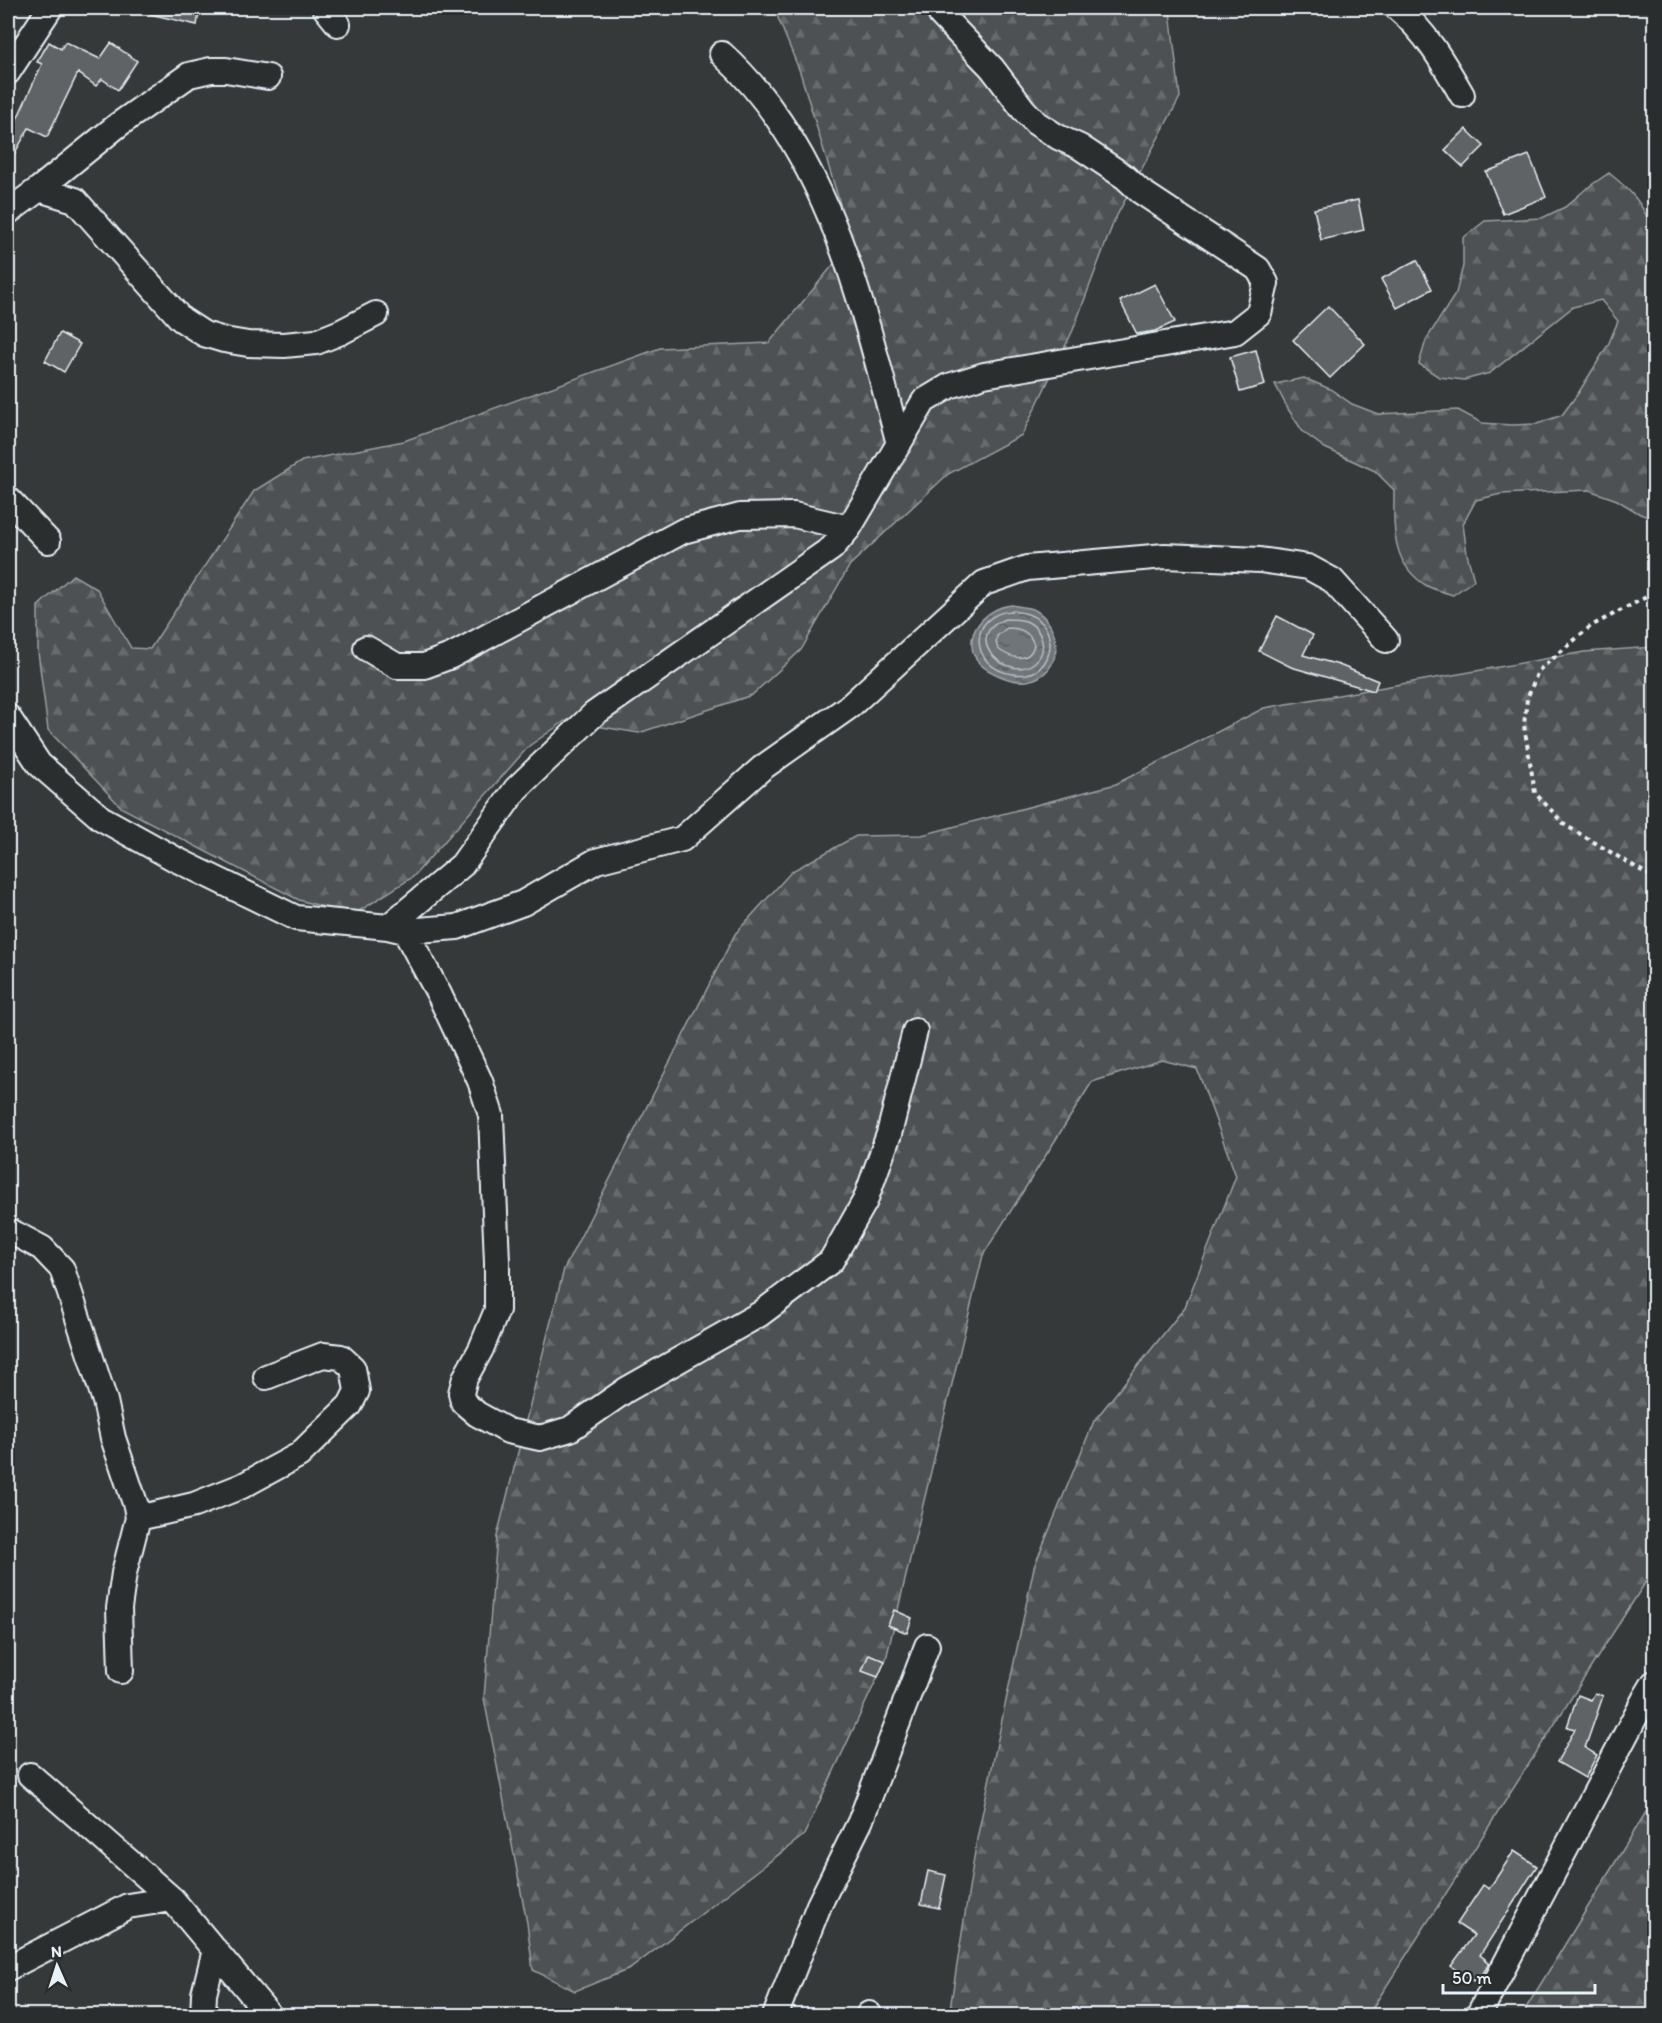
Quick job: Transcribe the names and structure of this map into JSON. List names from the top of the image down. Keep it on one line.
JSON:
{"scale_bar":"50 m","north":"top"}
